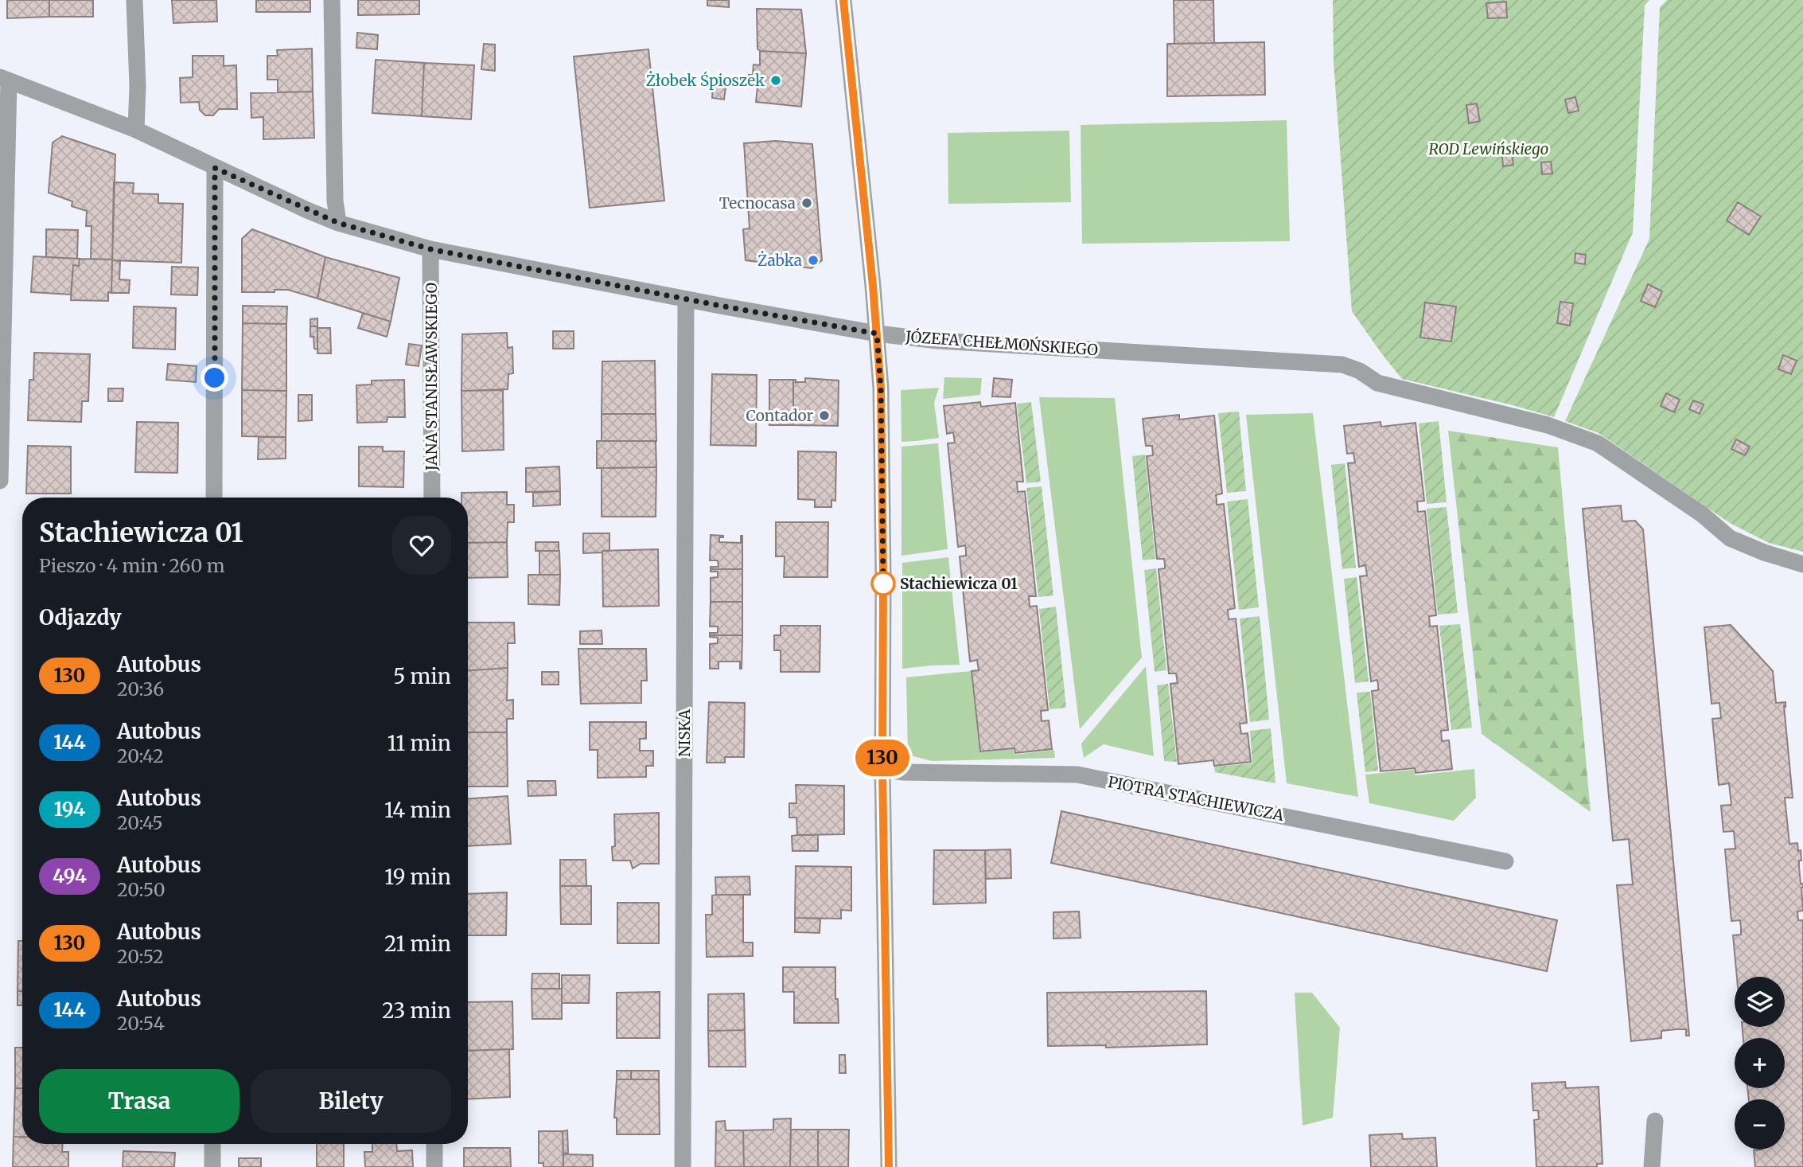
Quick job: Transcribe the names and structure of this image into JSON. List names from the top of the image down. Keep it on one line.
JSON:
{"streets":{"street":["JÓZEFA CHEŁMOŃSKIEGO","JANA STANISŁAWSKIEGO","NISKA","PIOTRA STACHIEWICZA"]},"crossings":[["JÓZEFA CHEŁMOŃSKIEGO","JANA STANISŁAWSKIEGO"],["JÓZEFA CHEŁMOŃSKIEGO","NISKA"]],"parks":["ROD Lewińskiego"],"places":["Żłobek Śpioszek","Tecnocasa","Żabka","Contador","Stachiewicza 01"],"lines":["bus line 130"],"page":{"on_map":"130","heading":[["Stachiewicza 01","Pieszo · 4 min · 260 m"],"Odjazdy"],"list":[{"mark":"130","name":"Autobus","note":"20:36","value":"5 min"},{"mark":"144","name":"Autobus","note":"20:42","value":"11 min"},{"mark":"194","name":"Autobus","note":"20:45","value":"14 min"},{"mark":"494","name":"Autobus","note":"20:50","value":"19 min"},{"mark":"130","name":"Autobus","note":"20:52","value":"21 min"},{"mark":"144","name":"Autobus","note":"20:54","value":"23 min"}],"map_buttons":["+","−"],"buttons":["Trasa","Bilety"]}}
